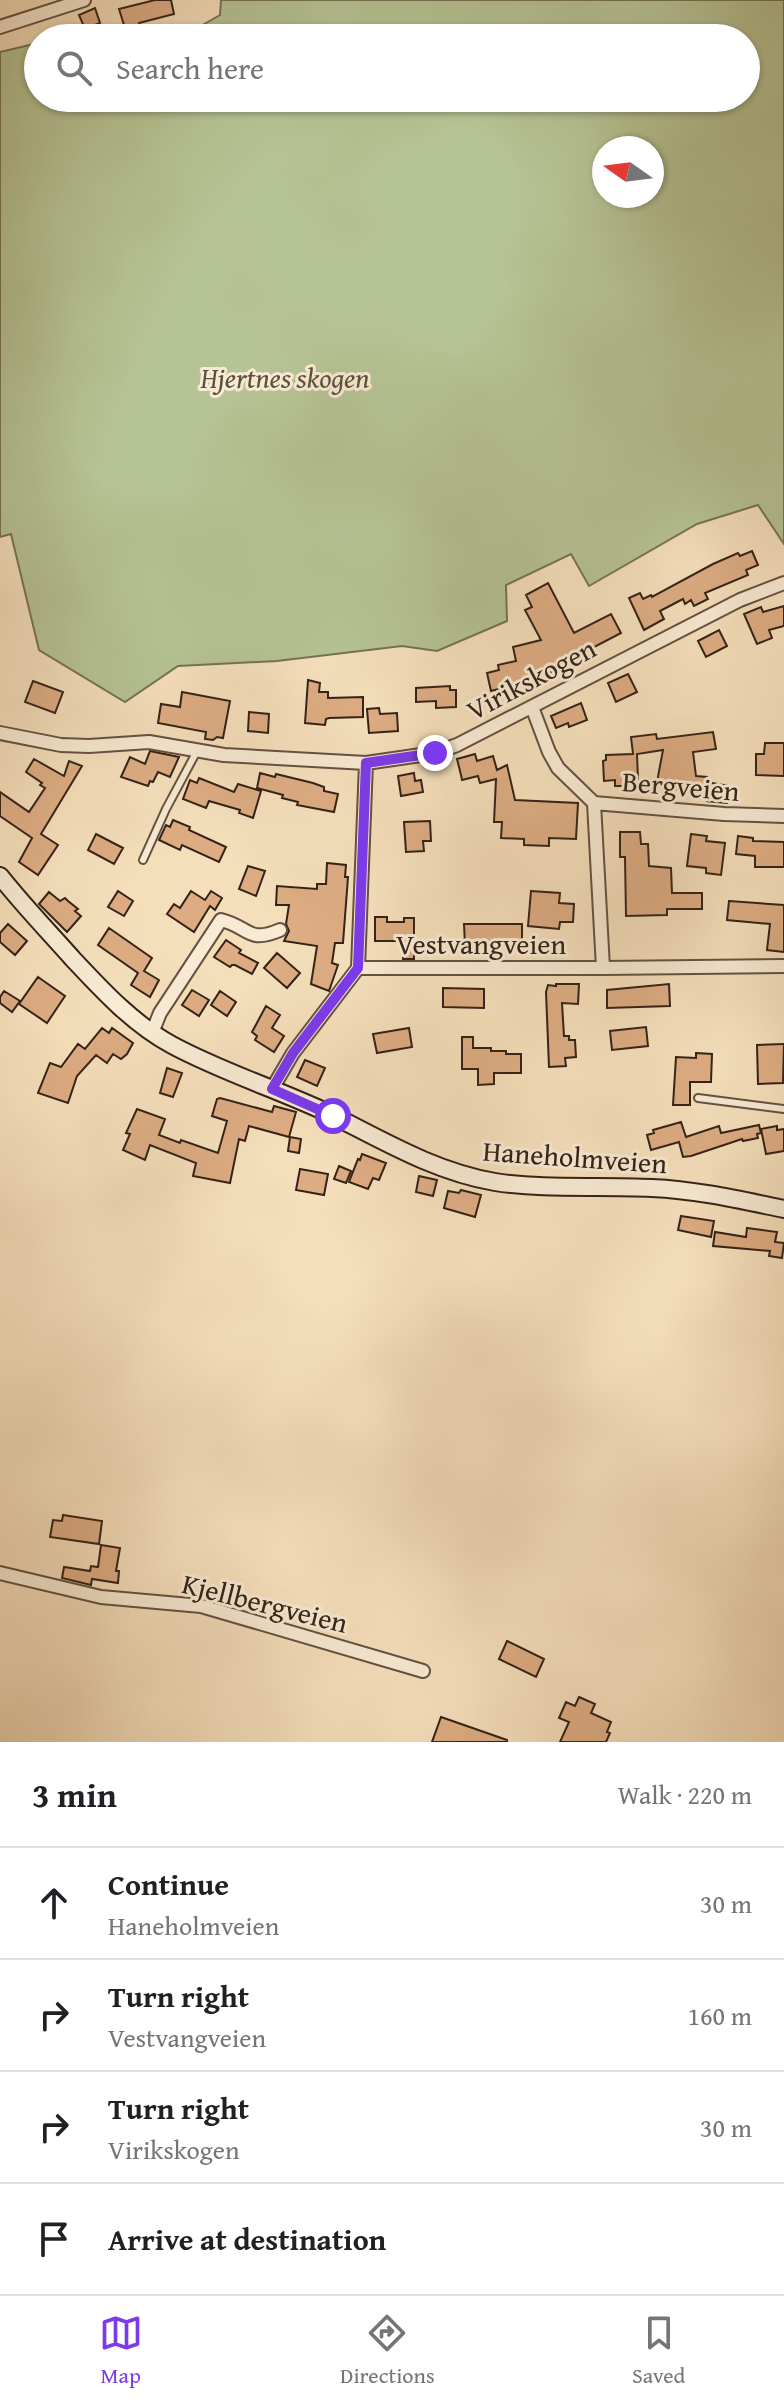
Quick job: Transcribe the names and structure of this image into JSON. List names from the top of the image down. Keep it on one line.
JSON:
{"streets":{"main road":["Haneholmveien"],"street":["Virikskogen","Bergveien","Vestvangveien","Kjellbergveien"]},"crossings":[["Virikskogen","Bergveien"],["Virikskogen","Vestvangveien"],["Bergveien","Vestvangveien"],["Vestvangveien","Haneholmveien"]],"parks":["Hjertnes skogen"],"north":"left","page":{"search":"Search here","heading":["3 min","Walk · 220 m"],"list":[["Continue","Haneholmveien","30 m"],["Turn right","Vestvangveien","160 m"],["Turn right","Virikskogen","30 m"],"Arrive at destination"],"nav":["Map","Directions","Saved"]}}
